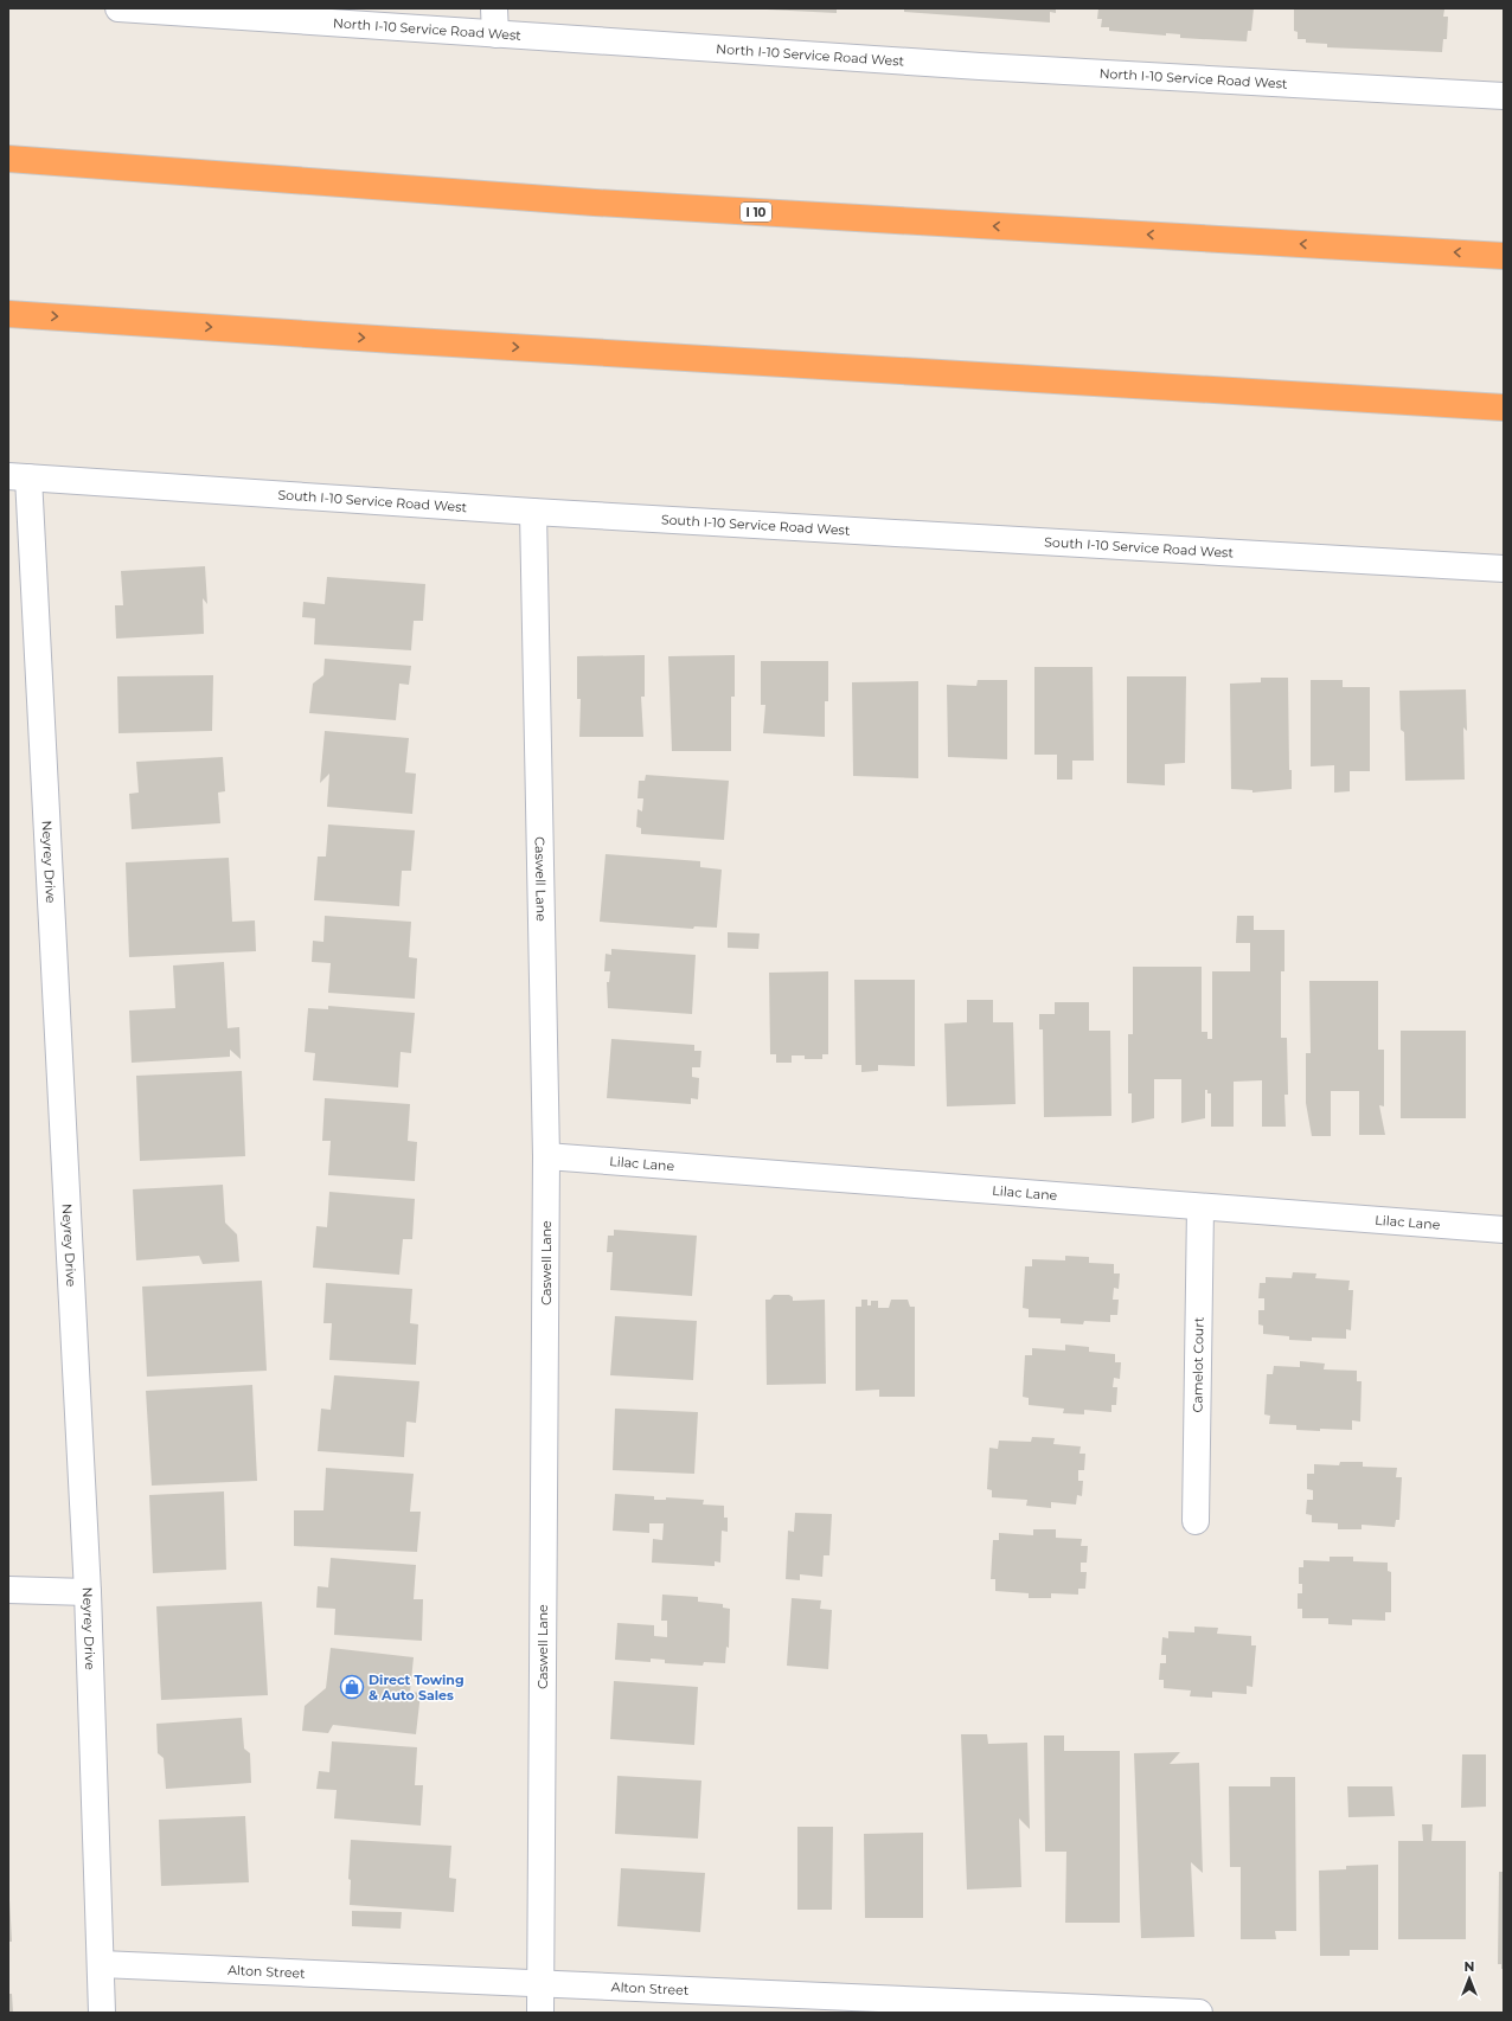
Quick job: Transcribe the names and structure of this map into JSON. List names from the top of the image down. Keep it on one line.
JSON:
{"streets":{"highway":["I 10"],"street":["North I-10 Service Road West","South I-10 Service Road West","Neyrey Drive","Caswell Lane","Lilac Lane","Camelot Court","Alton Street"]},"crossings":[["South I-10 Service Road West","Neyrey Drive"],["South I-10 Service Road West","Caswell Lane"],["Neyrey Drive","Alton Street"],["Caswell Lane","Lilac Lane"],["Caswell Lane","Alton Street"],["Lilac Lane","Camelot Court"]],"places":{"shop":["Direct Towing & Auto Sales"]},"north":"top"}
